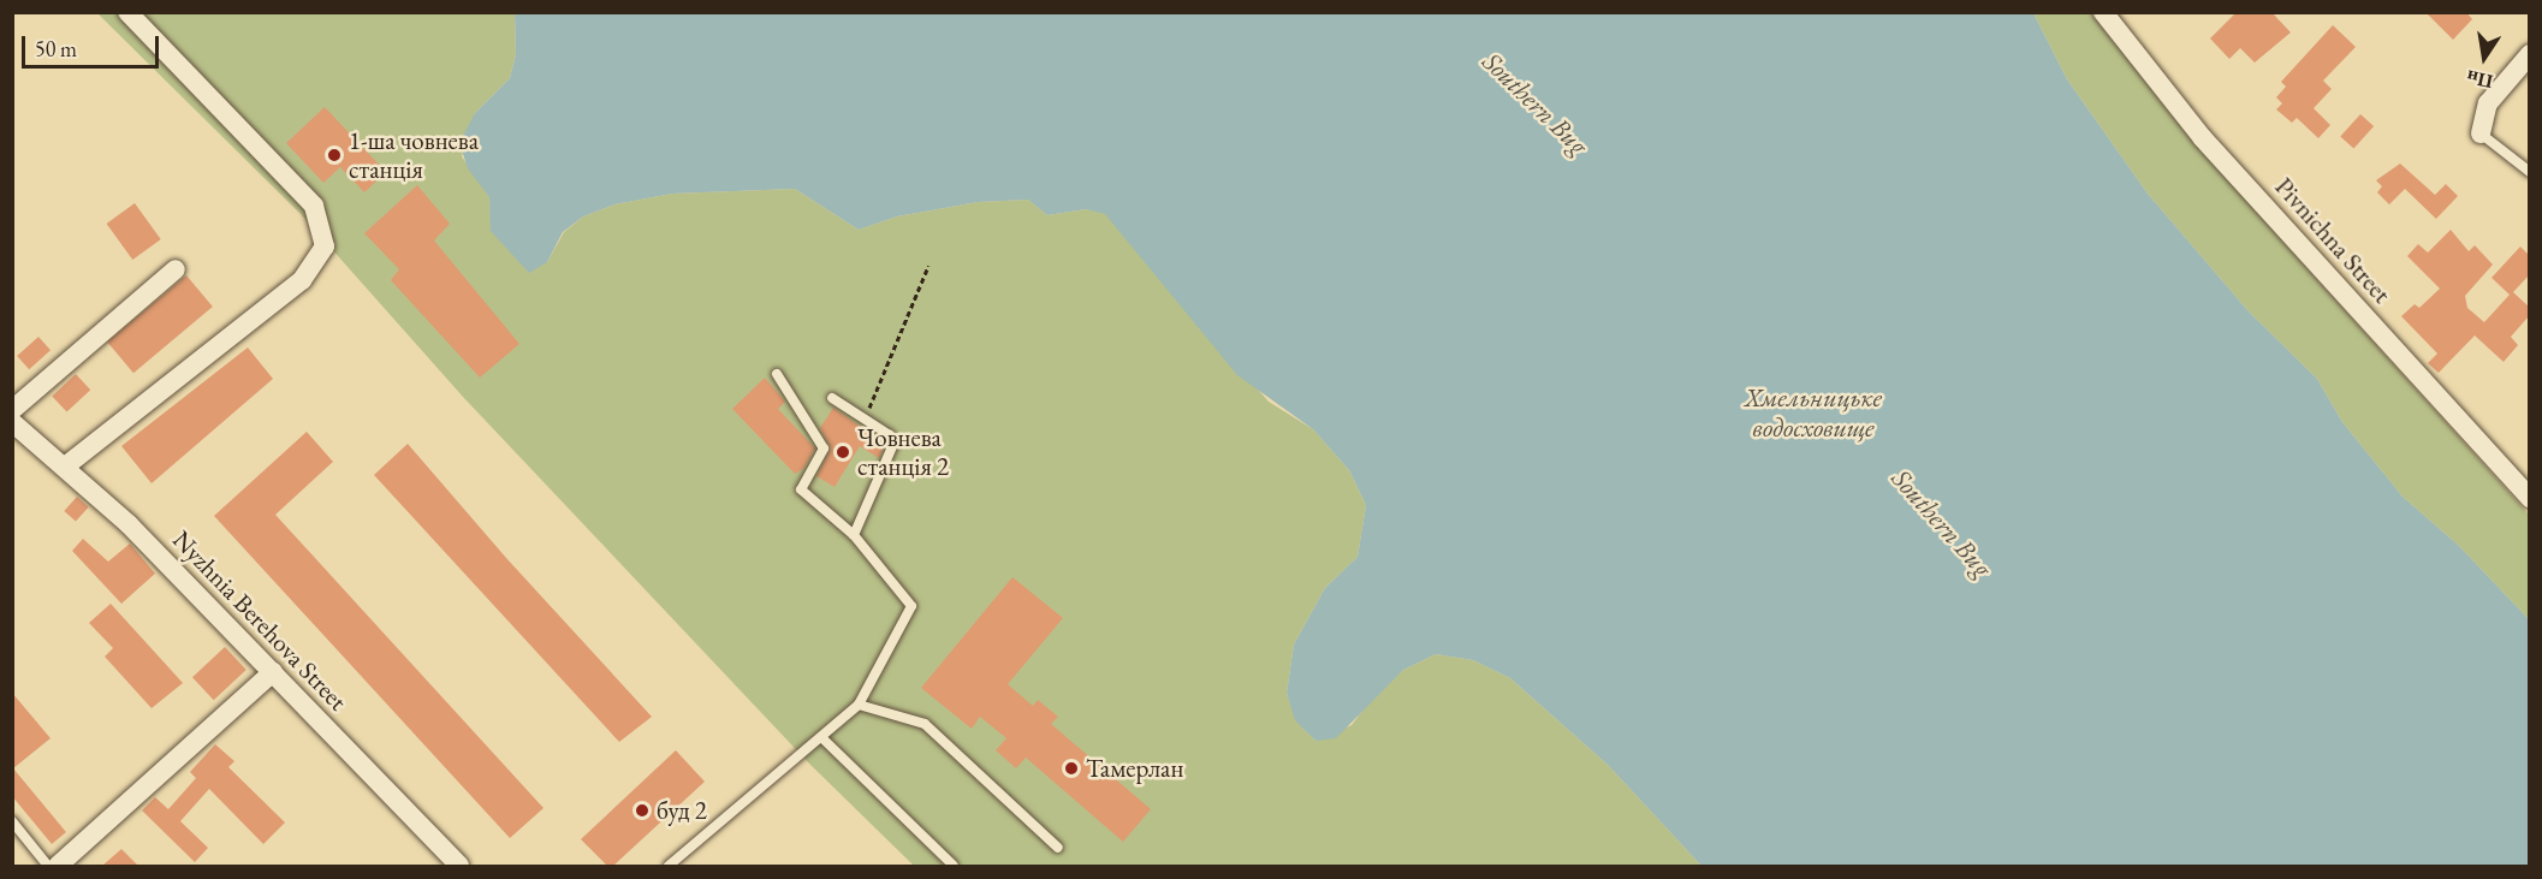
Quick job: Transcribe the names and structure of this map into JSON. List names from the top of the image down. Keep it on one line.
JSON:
{"streets":{"street":["Pivnichna Street","Nyzhnia Berehova Street"]},"water":["Southern Bug","Хмельницьке водосховище"],"places":["1-ша човнева станція","Човнева станція 2","Тамерлан","буд 2"],"scale_bar":"50 m","north":"bottom"}
